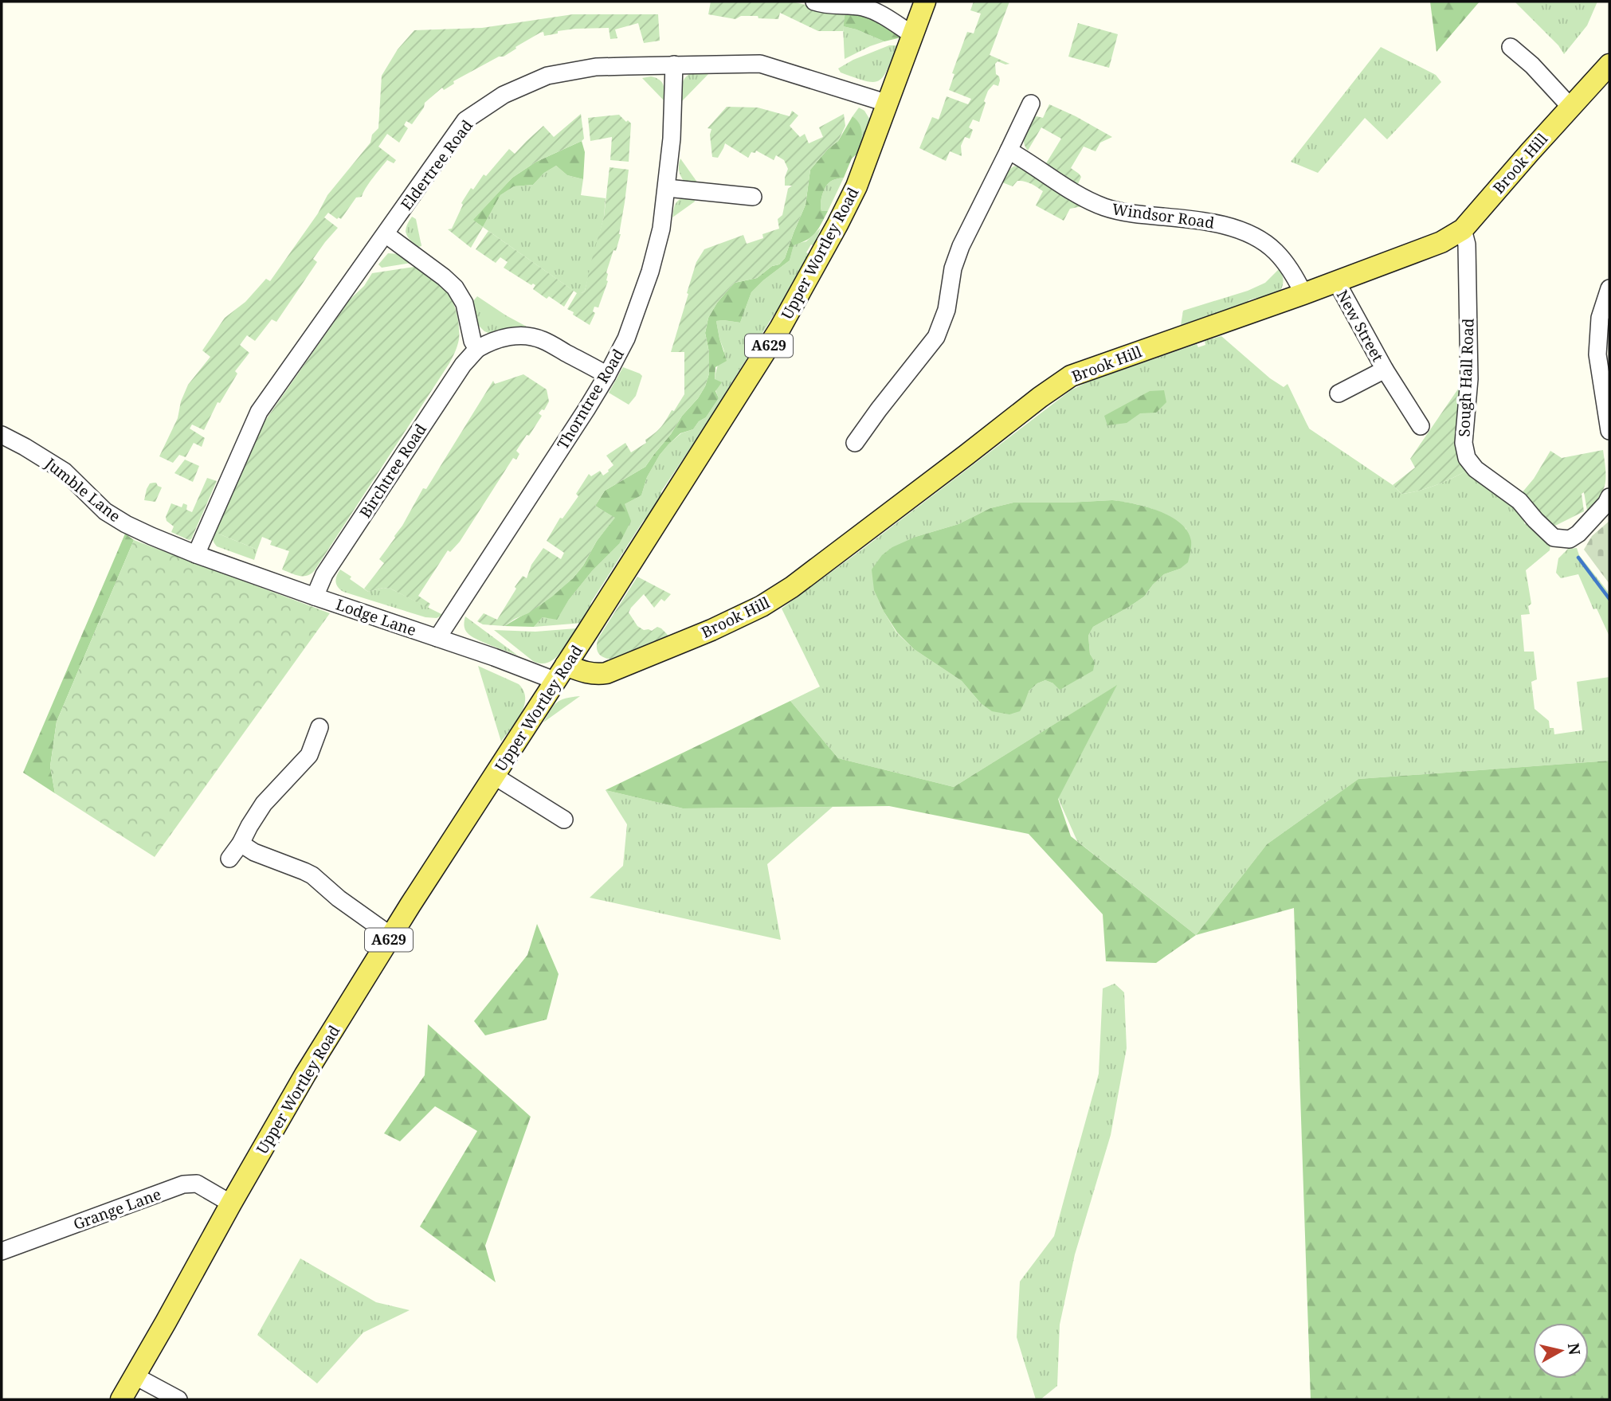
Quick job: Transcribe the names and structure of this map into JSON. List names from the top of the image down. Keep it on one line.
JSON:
{"streets":{"main road":["Brook Hill","Upper Wortley Road","A629"],"street":["Eldertree Road","Windsor Road","New Street","Sough Hall Road","Thorntree Road","Birchtree Road","Jumble Lane","Lodge Lane","Grange Lane"]},"crossings":[["Brook Hill","Windsor Road"],["Brook Hill","Upper Wortley Road"],["Brook Hill","New Street"],["Brook Hill","Sough Hall Road"],["Brook Hill","Lodge Lane"],["Eldertree Road","Upper Wortley Road"],["Eldertree Road","Thorntree Road"],["Eldertree Road","Jumble Lane"],["Eldertree Road","Lodge Lane"],["Upper Wortley Road","Lodge Lane"],["Upper Wortley Road","Grange Lane"],["Thorntree Road","Lodge Lane"],["Birchtree Road","Lodge Lane"],["Jumble Lane","Lodge Lane"]],"north":"right"}
